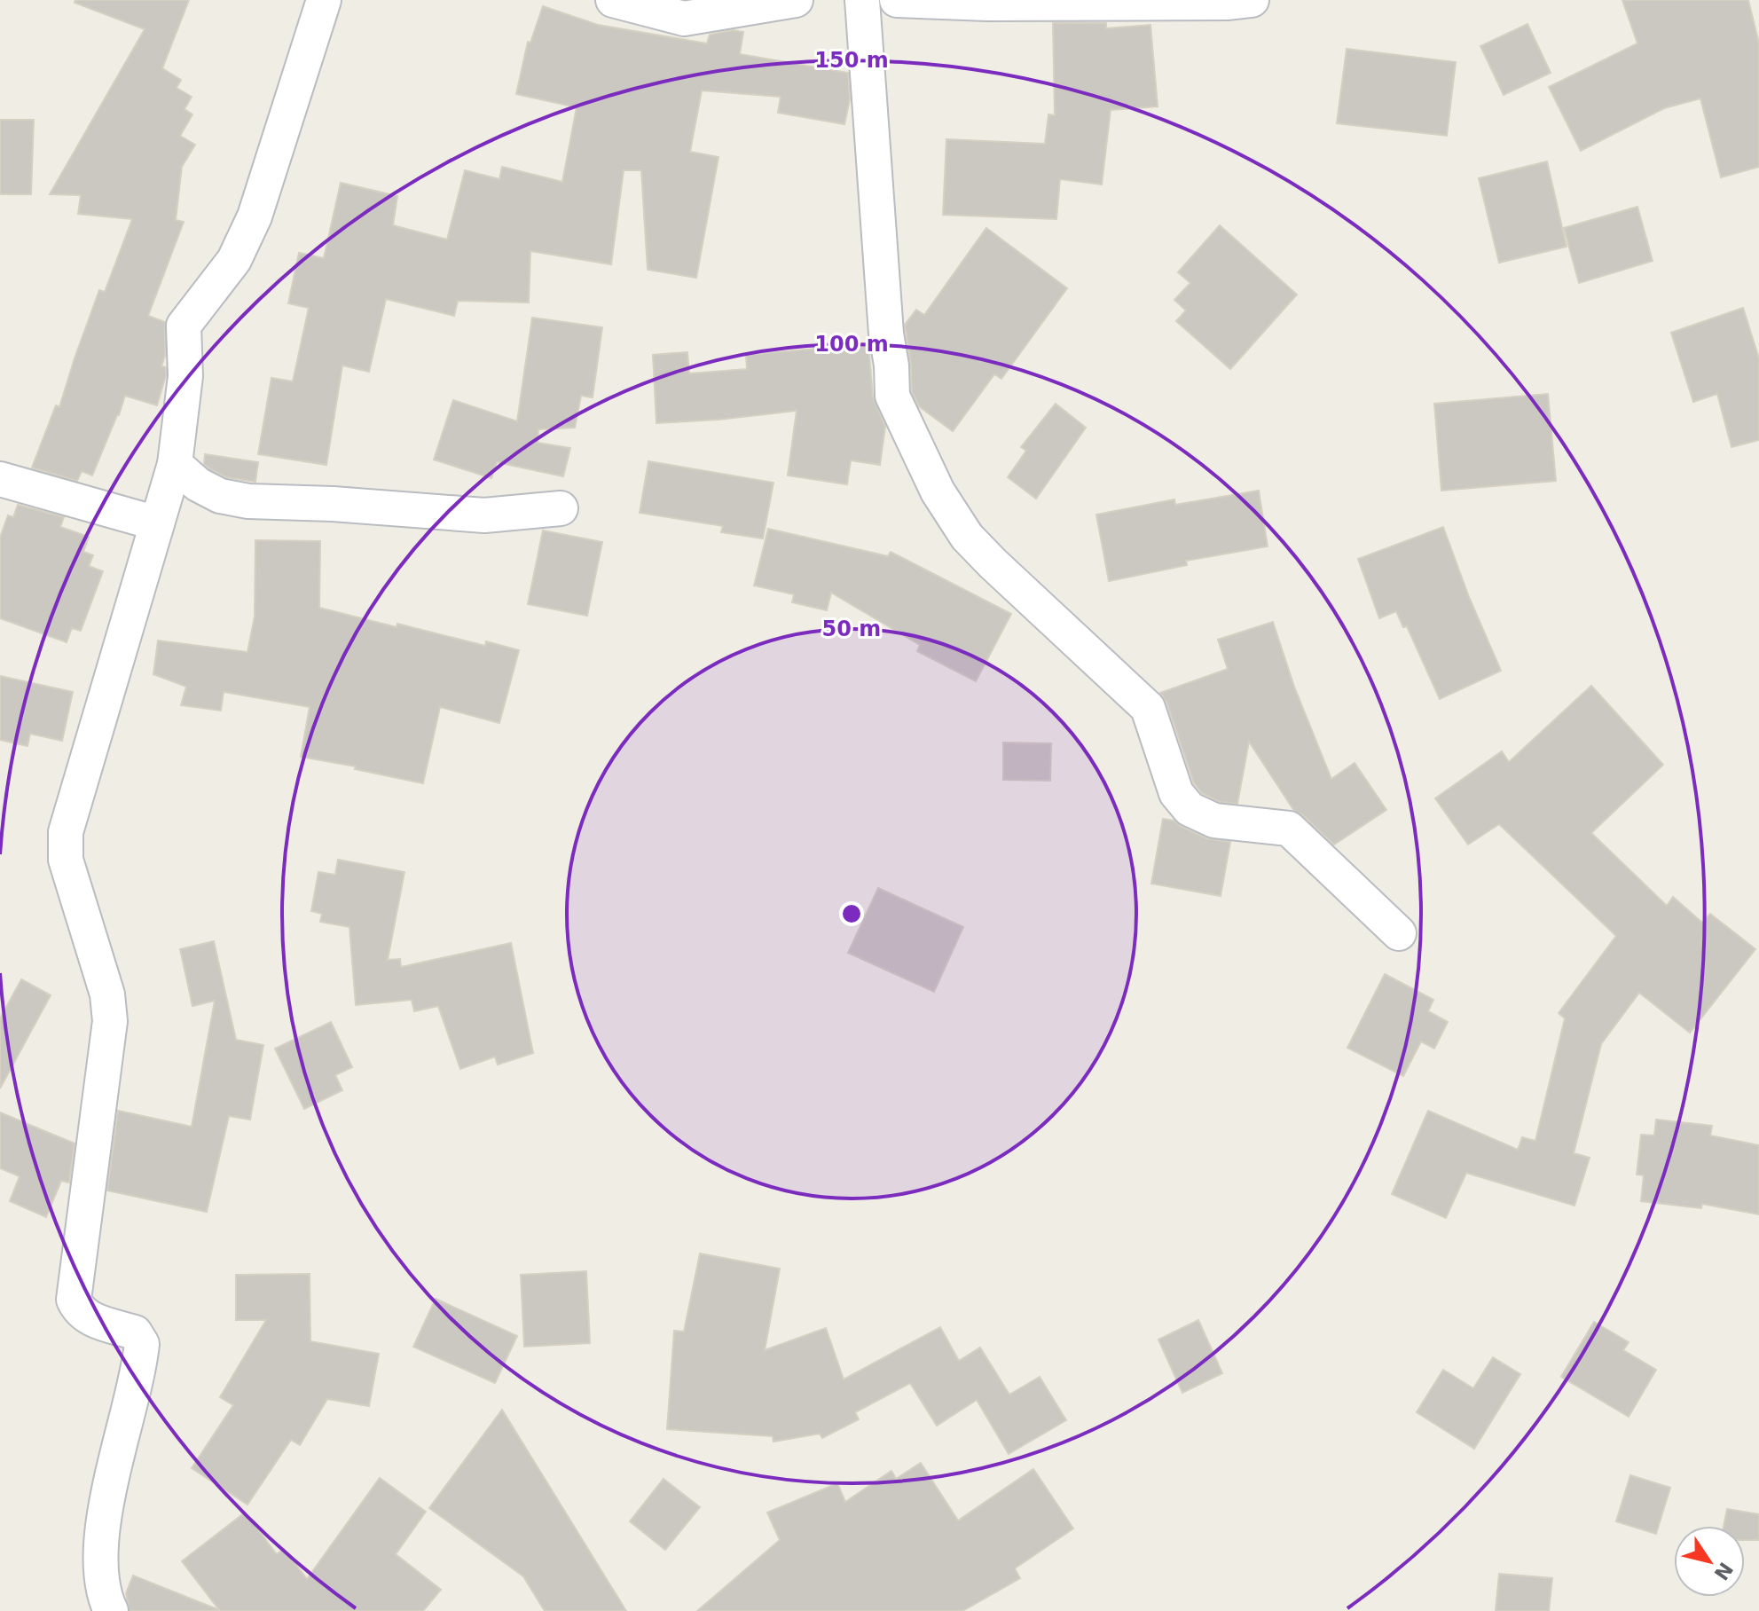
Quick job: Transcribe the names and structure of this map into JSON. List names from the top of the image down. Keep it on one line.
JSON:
{"north":"bottom right","rings":["150 m","100 m","50 m"]}
